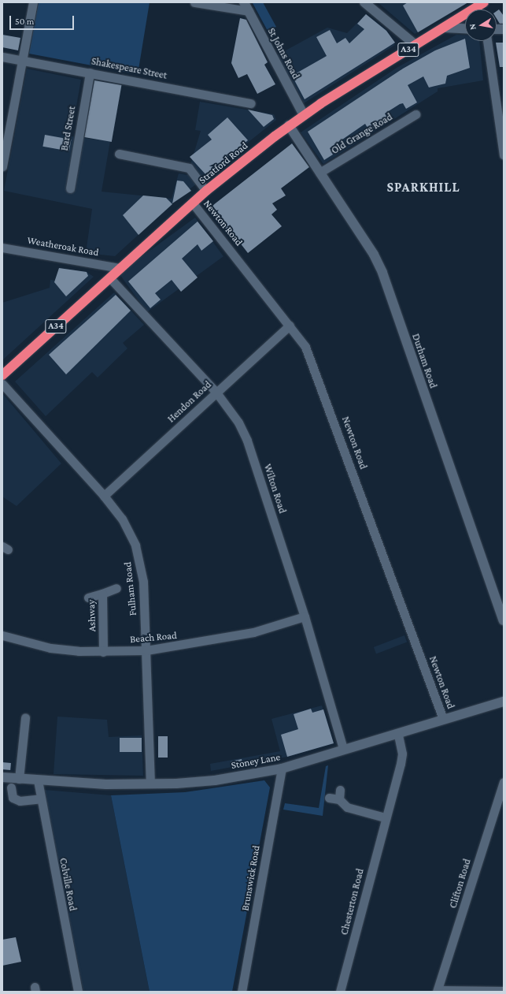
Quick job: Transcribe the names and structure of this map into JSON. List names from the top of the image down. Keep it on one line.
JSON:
{"streets":{"highway":["A34","Stratford Road"],"street":["St Johns Road","Shakespeare Street","Bard Street","Old Grange Road","Newton Road","Weatheroak Road","Durham Road","Hendon Road","Wilton Road","Fulham Road","Ashway","Beach Road","Stoney Lane","Brunswick Road","Clifton Road","Colville Road","Chesterton Road"]},"crossings":[["St Johns Road","Stratford Road"],["Shakespeare Street","Bard Street"],["Old Grange Road","Durham Road"],["Stratford Road","Newton Road"],["Stratford Road","Weatheroak Road"],["Stratford Road","Durham Road"],["Stratford Road","Wilton Road"],["Newton Road","Hendon Road"],["Newton Road","Stoney Lane"],["Hendon Road","Wilton Road"],["Hendon Road","Fulham Road"],["Wilton Road","Beach Road"],["Wilton Road","Stoney Lane"],["Fulham Road","Beach Road"],["Fulham Road","Stoney Lane"],["Ashway","Beach Road"],["Stoney Lane","Brunswick Road"],["Stoney Lane","Colville Road"],["Stoney Lane","Chesterton Road"]],"districts":["SPARKHILL"],"scale_bar":"50 m","north":"left"}
